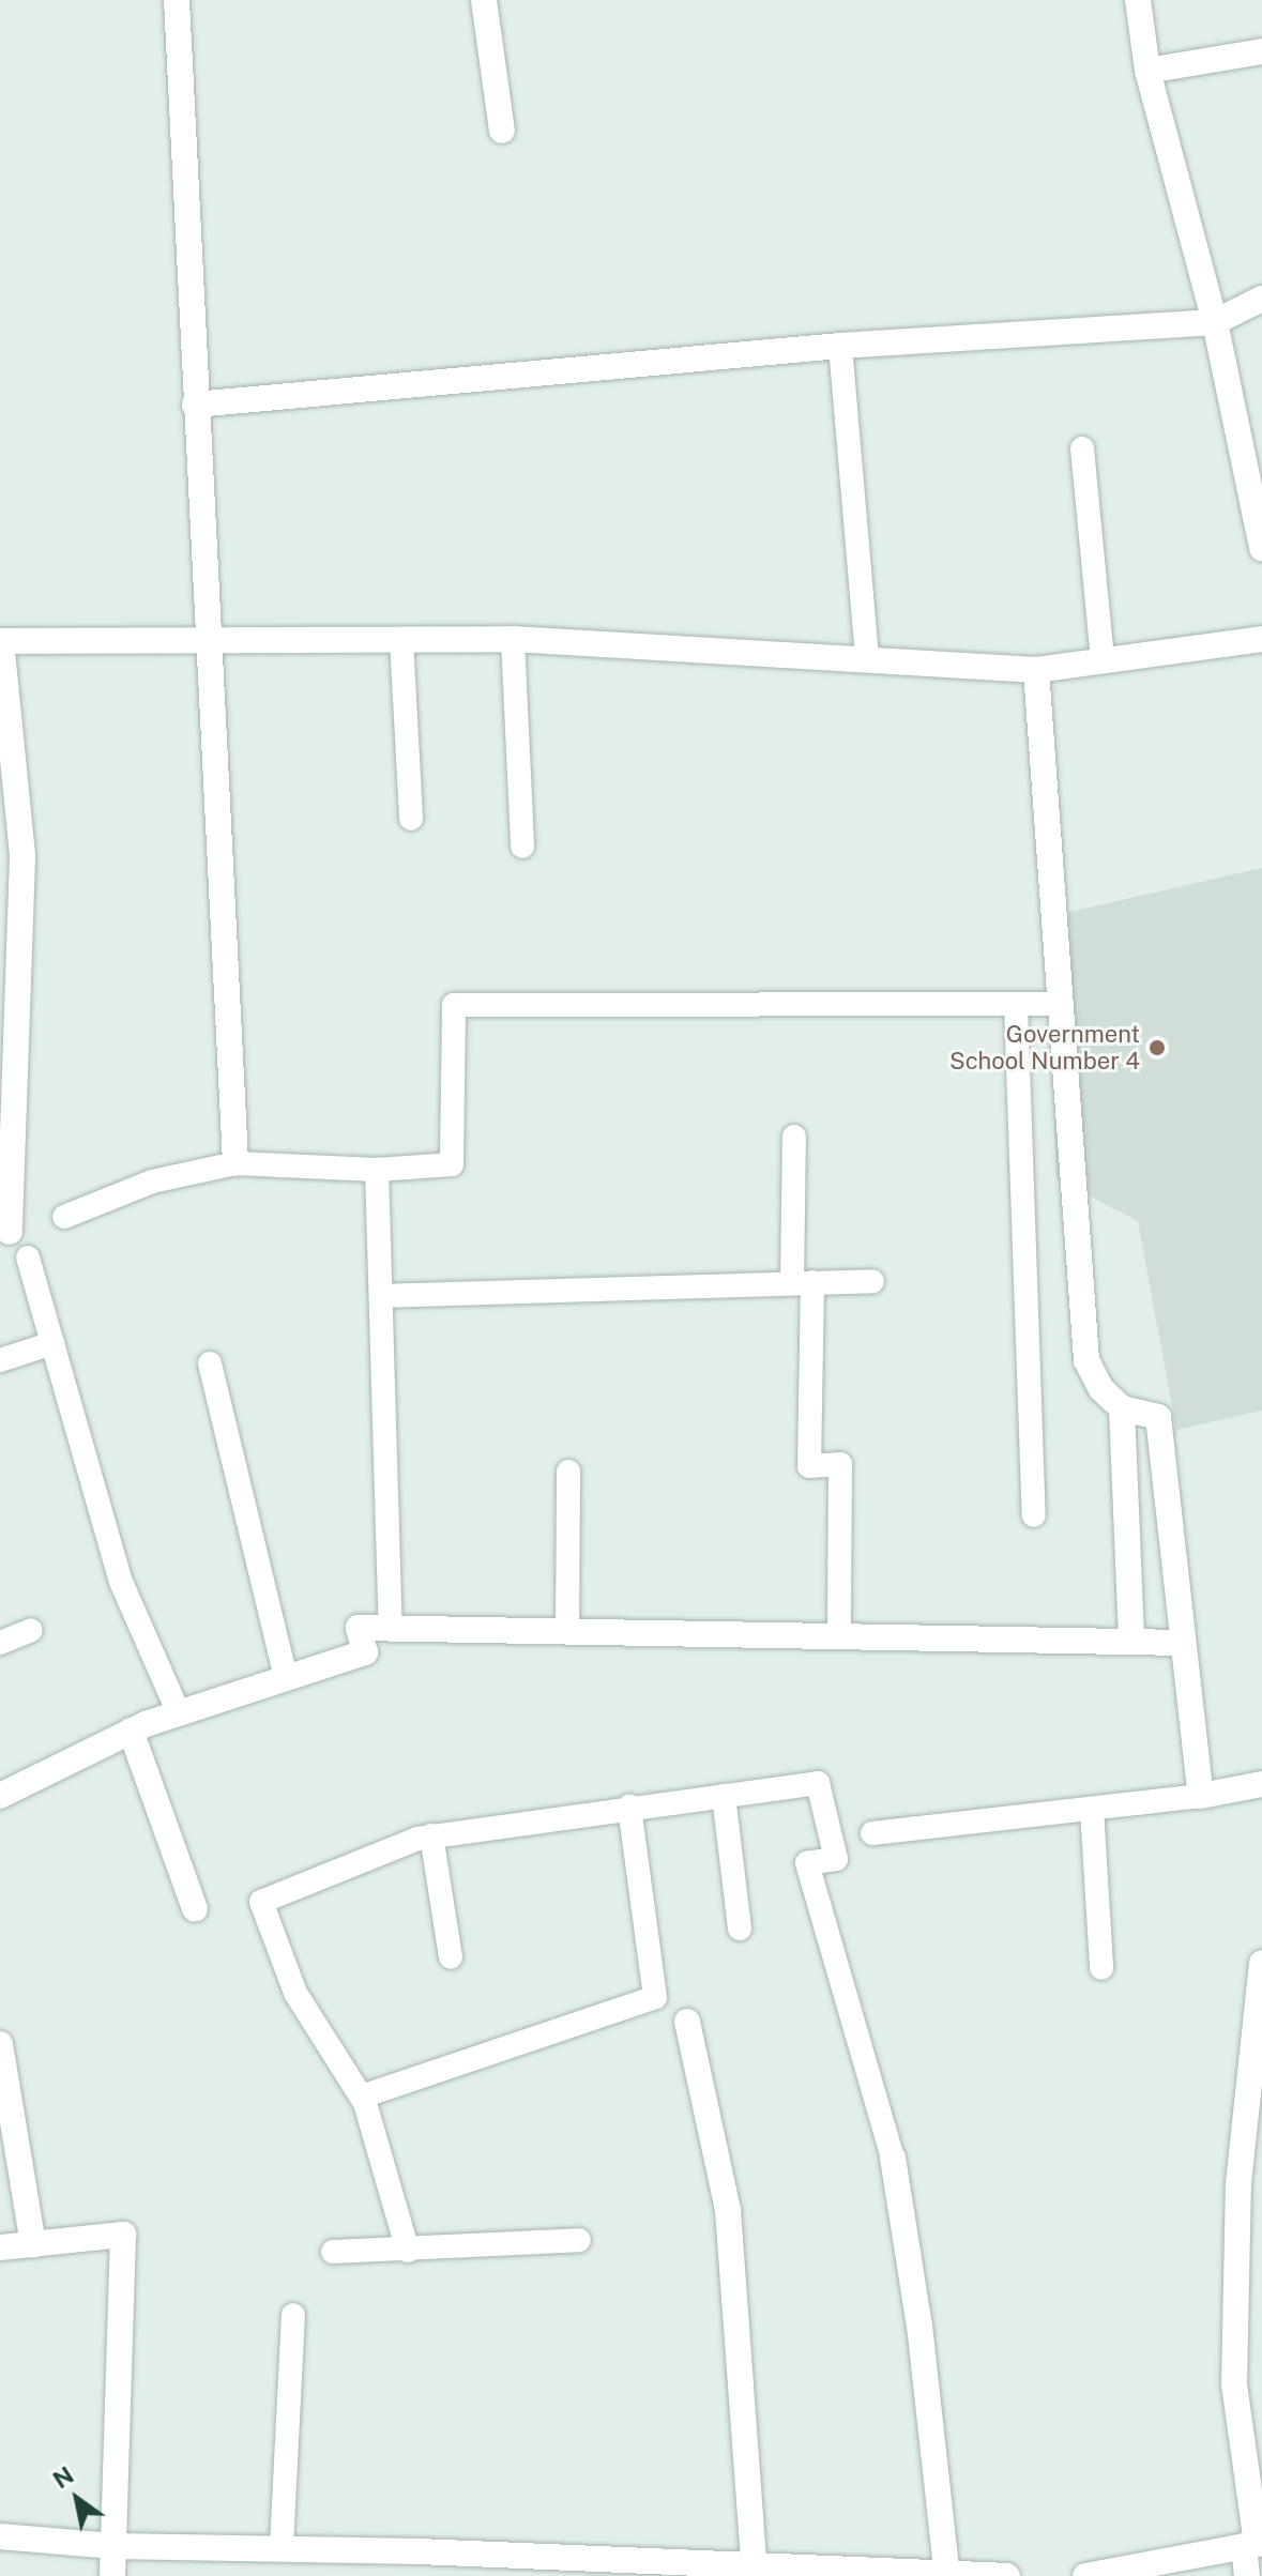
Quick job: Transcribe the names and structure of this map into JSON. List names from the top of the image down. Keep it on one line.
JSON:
{"places":["Government School Number 4"],"north":"top left"}
